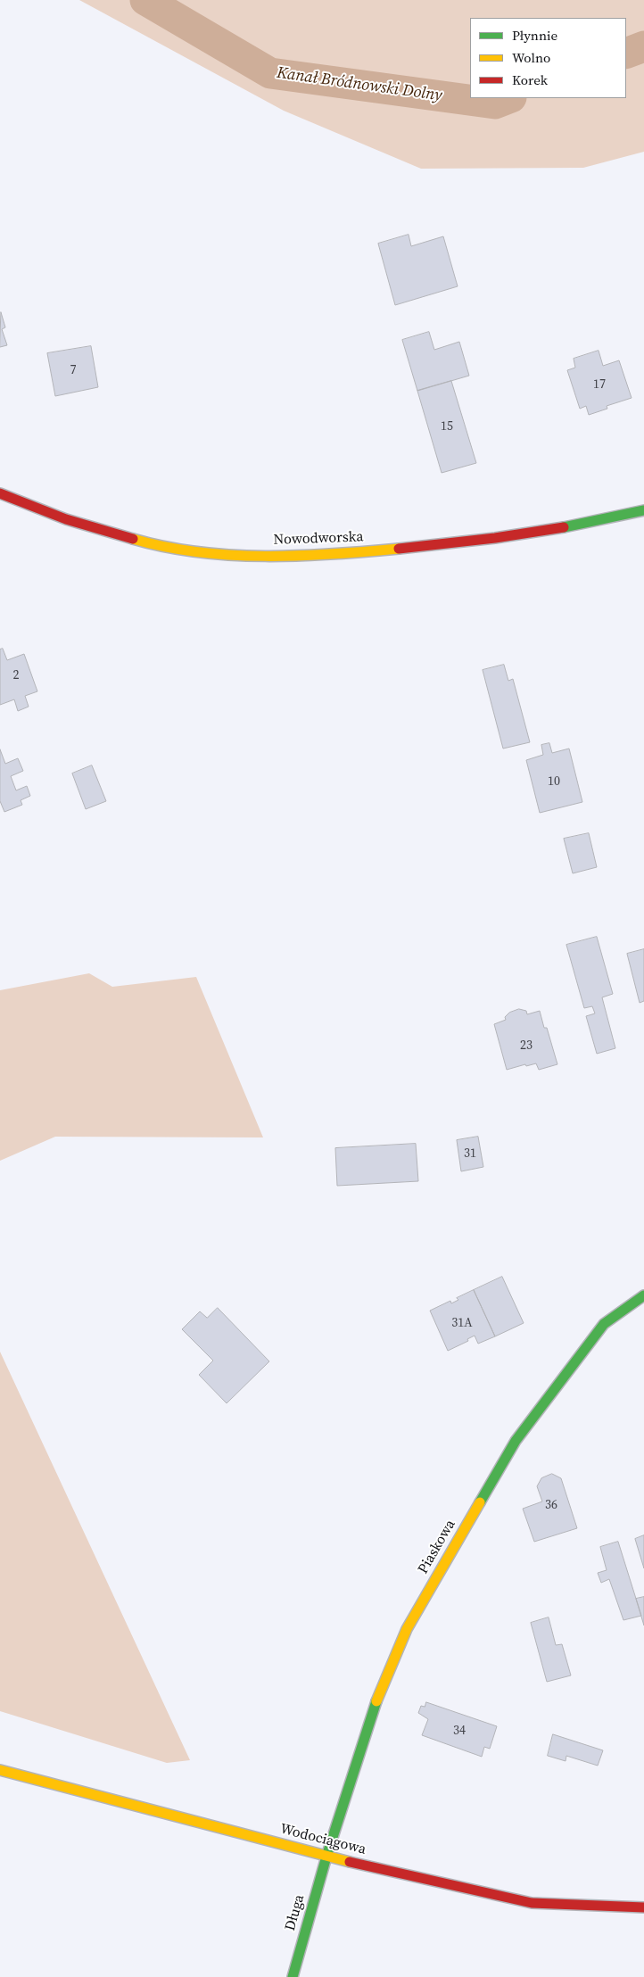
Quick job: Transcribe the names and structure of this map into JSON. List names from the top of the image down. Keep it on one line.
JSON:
{"streets":{"street":["Nowodworska","Piaskowa","Wodociągowa","Długa"]},"crossings":[["Piaskowa","Wodociągowa"],["Piaskowa","Długa"],["Wodociągowa","Długa"]],"water":["Kanał Bródnowski Dolny"],"house_numbers":["7","17","15","2","10","23","31","31A","36","34"],"legend":["Płynnie","Wolno","Korek"]}
